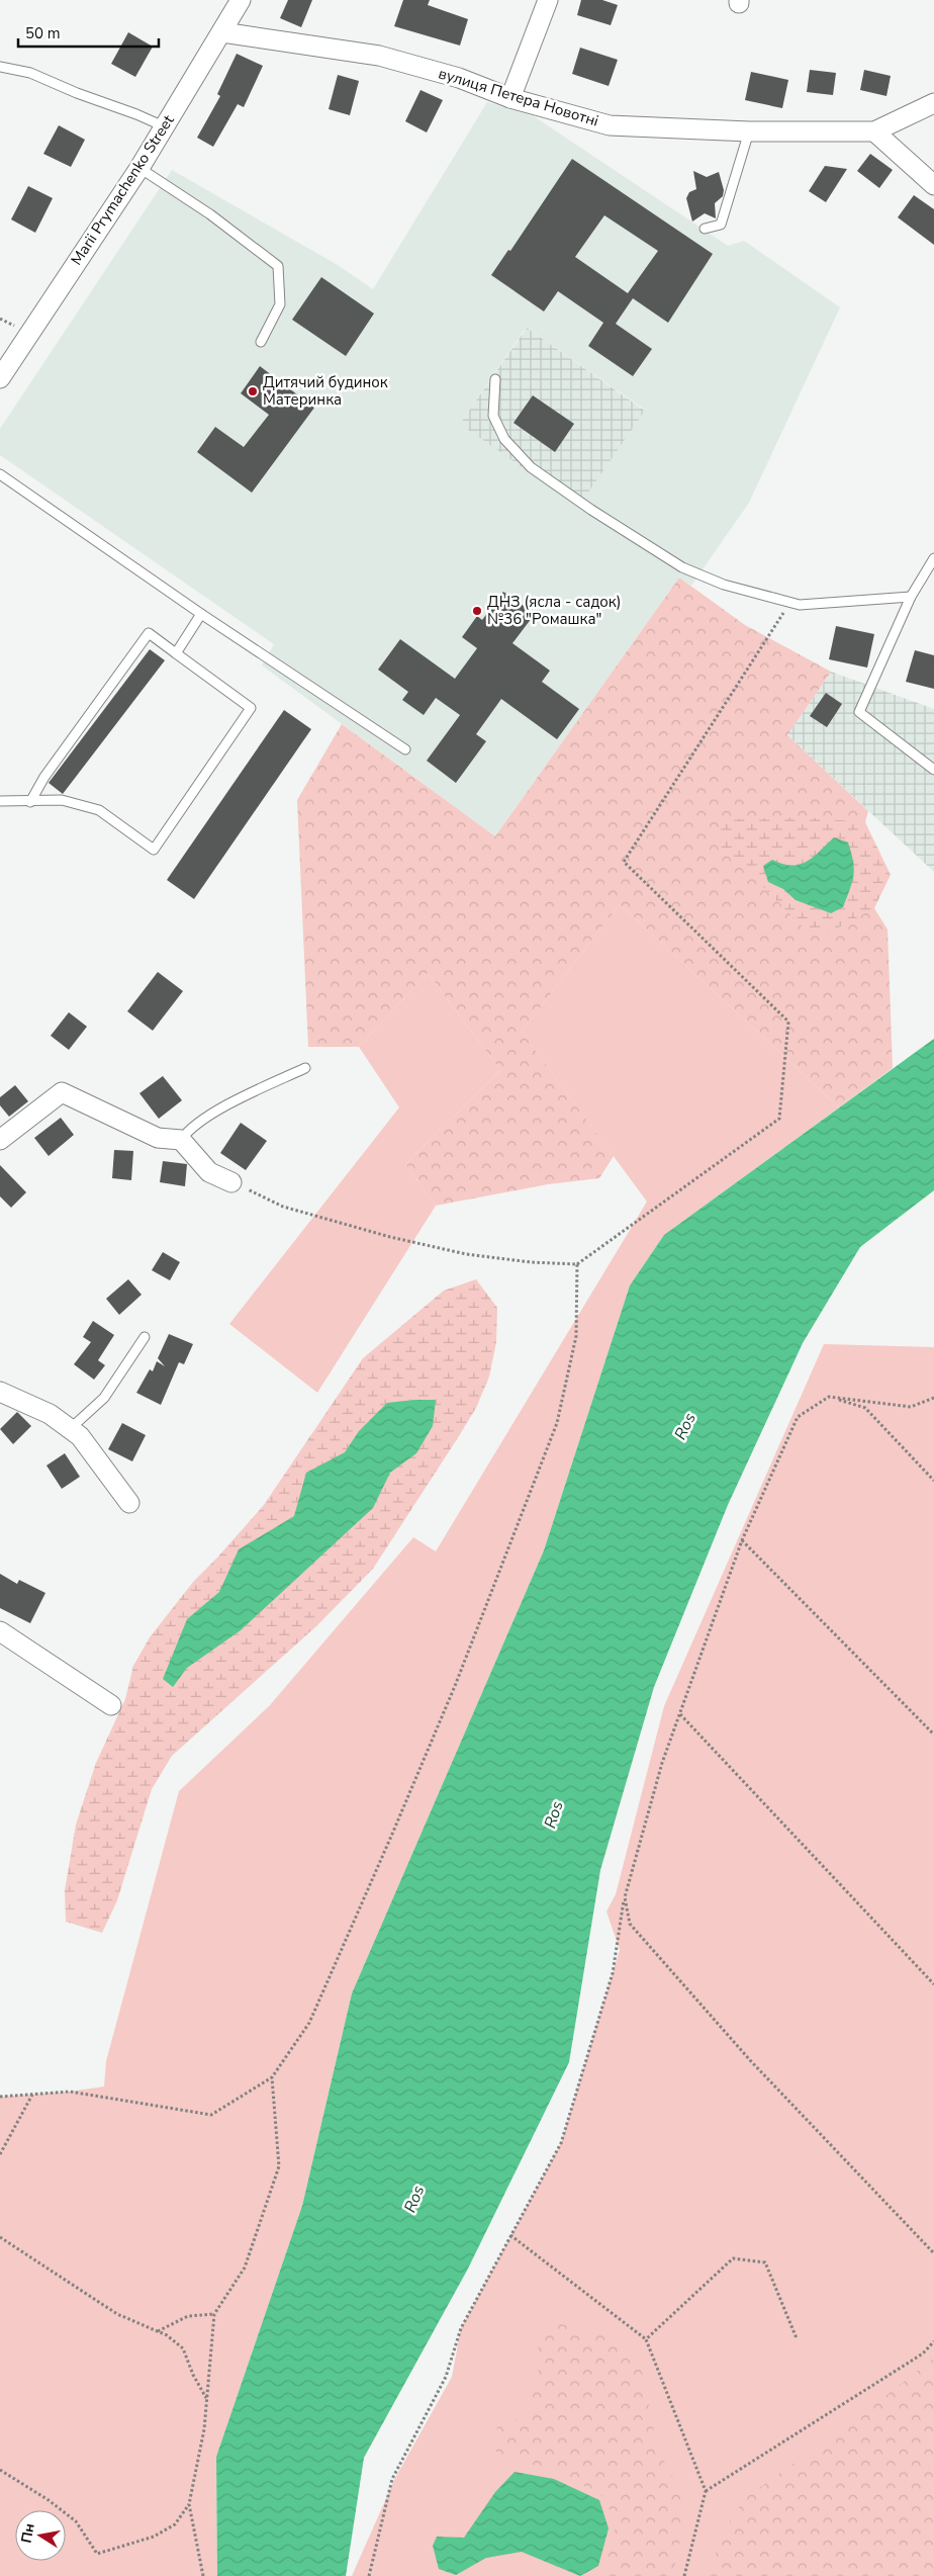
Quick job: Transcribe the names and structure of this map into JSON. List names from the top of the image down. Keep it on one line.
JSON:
{"streets":{"street":["вулиця Петера Новотні","Marii Prymachenko Street"]},"crossings":[["вулиця Петера Новотні","Marii Prymachenko Street"]],"water":["Ros"],"places":["Дитячий будинок Материнка","ДНЗ (ясла - садок) №36 \"Ромашка\""],"scale_bar":"50 m","north":"left"}
